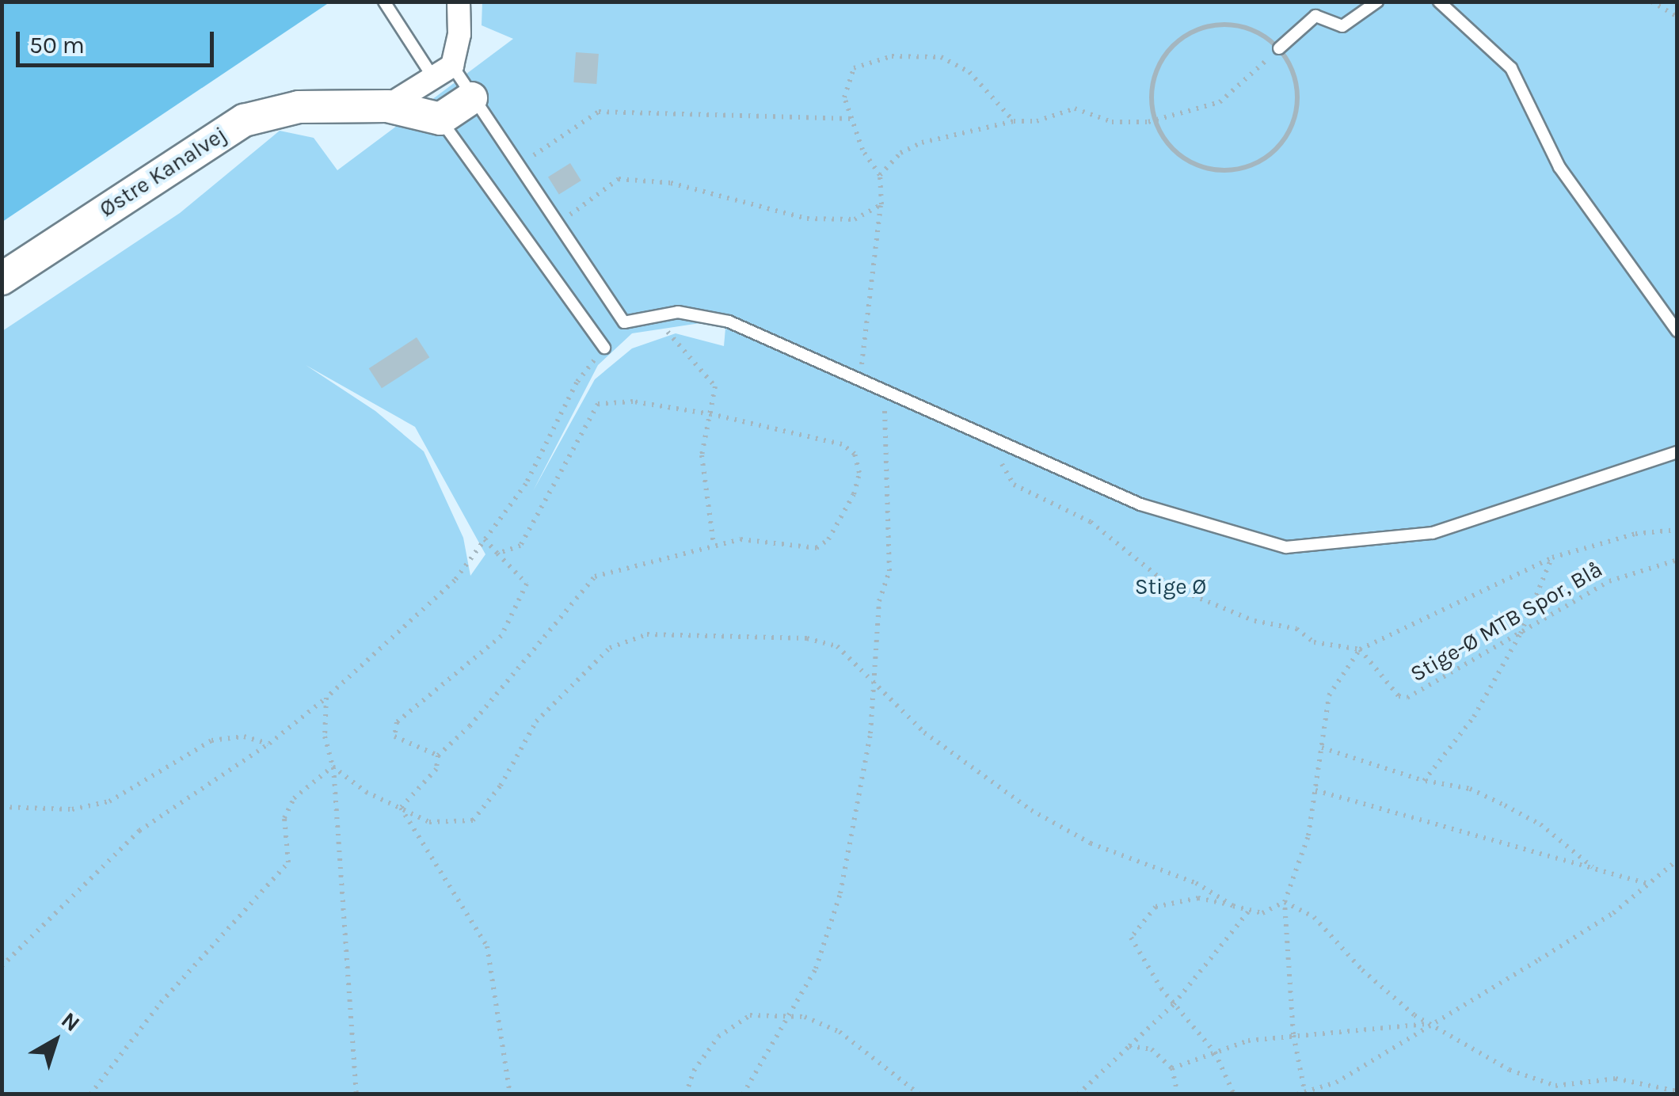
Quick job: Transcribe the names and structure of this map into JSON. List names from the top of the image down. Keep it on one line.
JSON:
{"streets":{"street":["Østre Kanalvej"],"path":["Stige-Ø MTB Spor, Blå"]},"parks":["Stige Ø"],"scale_bar":"50 m","north":"top right"}
